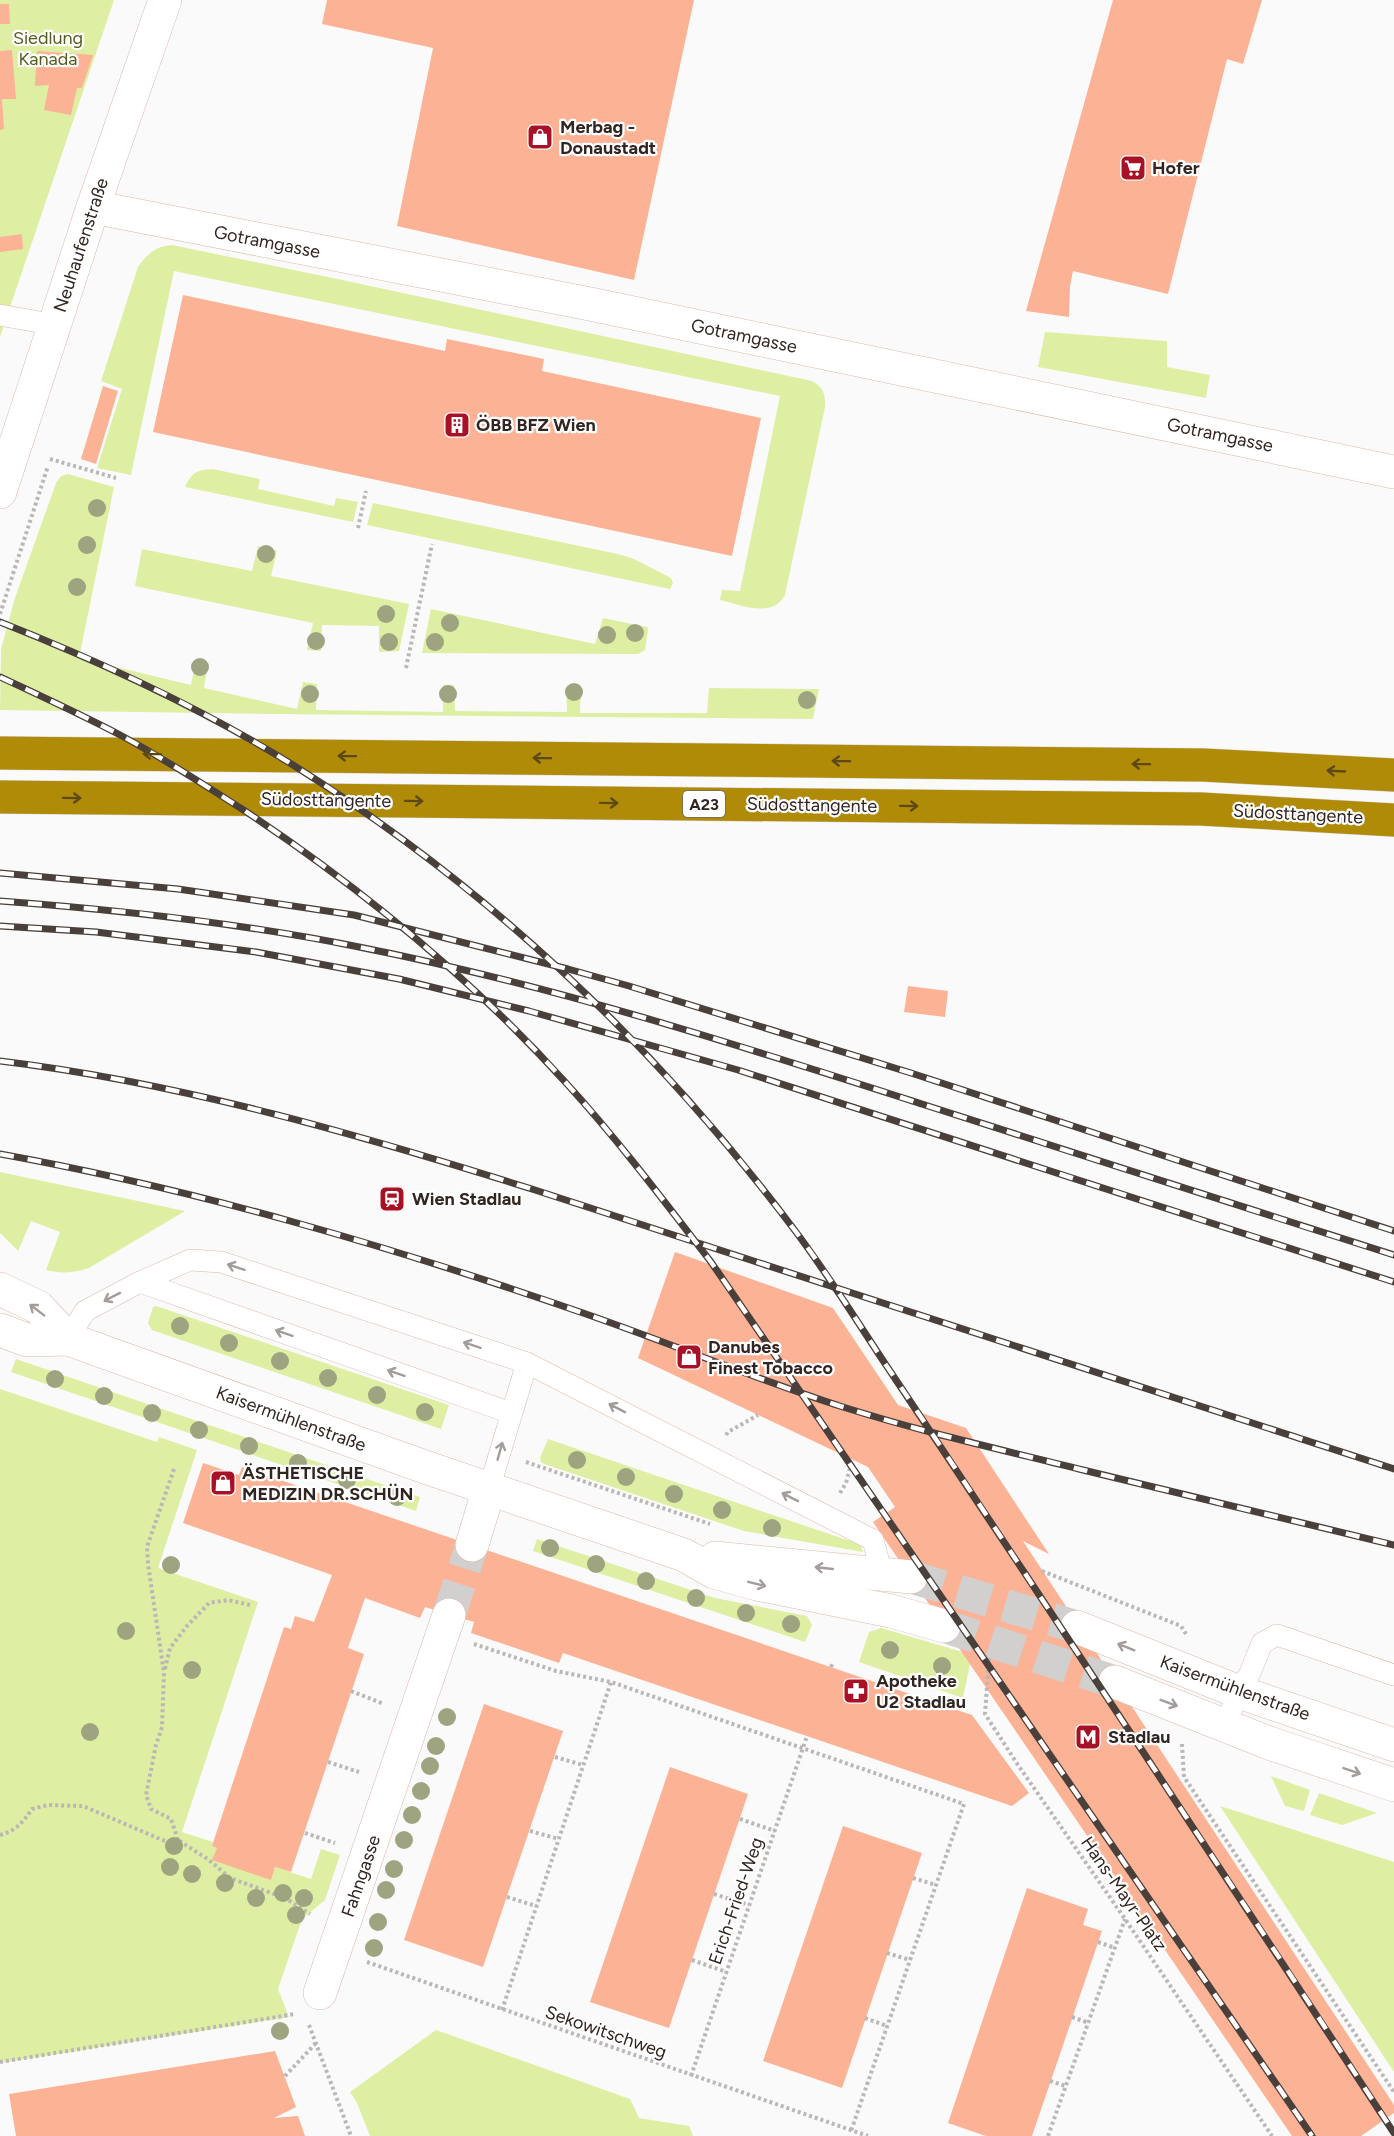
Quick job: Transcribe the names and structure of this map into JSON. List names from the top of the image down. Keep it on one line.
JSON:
{"streets":{"highway":["Südosttangente","A23"],"street":["Gotramgasse","Neuhaufenstraße","Kaisermühlenstraße","Fahngasse"],"path":["Hans-Mayr-Platz","Erich-Fried-Weg","Sekowitschweg"]},"crossings":[["Gotramgasse","Neuhaufenstraße"],["Fahngasse","Sekowitschweg"],["Erich-Fried-Weg","Sekowitschweg"]],"parks":["Siedlung Kanada"],"places":{"shop":["Merbag - Donaustadt","Danubes Finest Tobacco","ÄSTHETISCHE MEDIZIN DR.SCHÜN"],"supermarket":["Hofer"],"building":["ÖBB BFZ Wien"],"station":["Wien Stadlau"],"pharmacy":["Apotheke U2 Stadlau"],"metro station":["Stadlau"]}}
